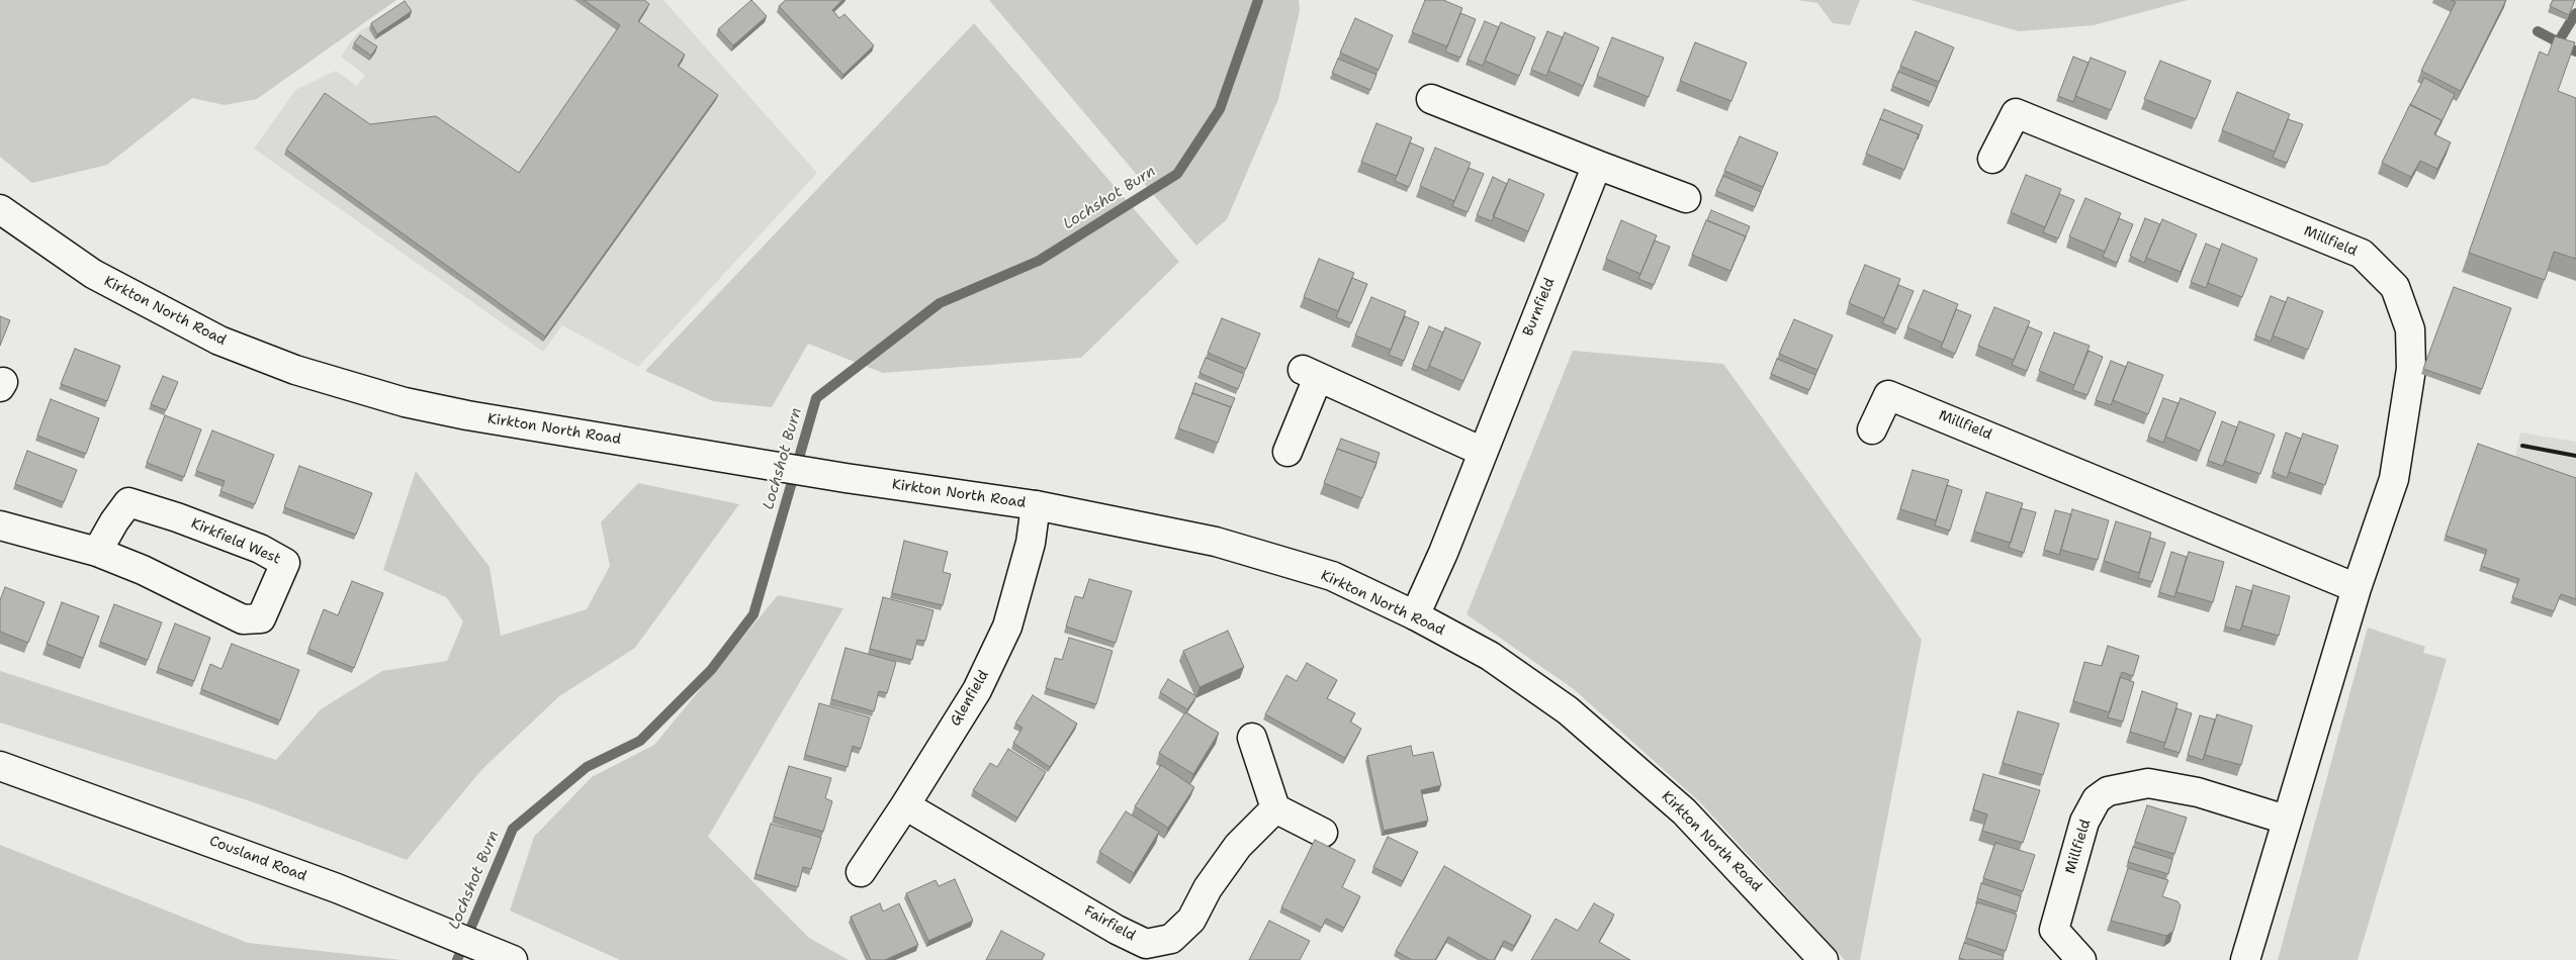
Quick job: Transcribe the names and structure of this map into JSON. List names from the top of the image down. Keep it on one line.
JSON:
{"streets":{"street":["Millfield","Burnfield","Kirkton North Road","Kirkfield West","Glenfield","Cousland Road","Fairfield"]},"crossings":[["Burnfield","Kirkton North Road"],["Kirkton North Road","Glenfield"],["Glenfield","Fairfield"]],"water":["Lochshot Burn"]}
